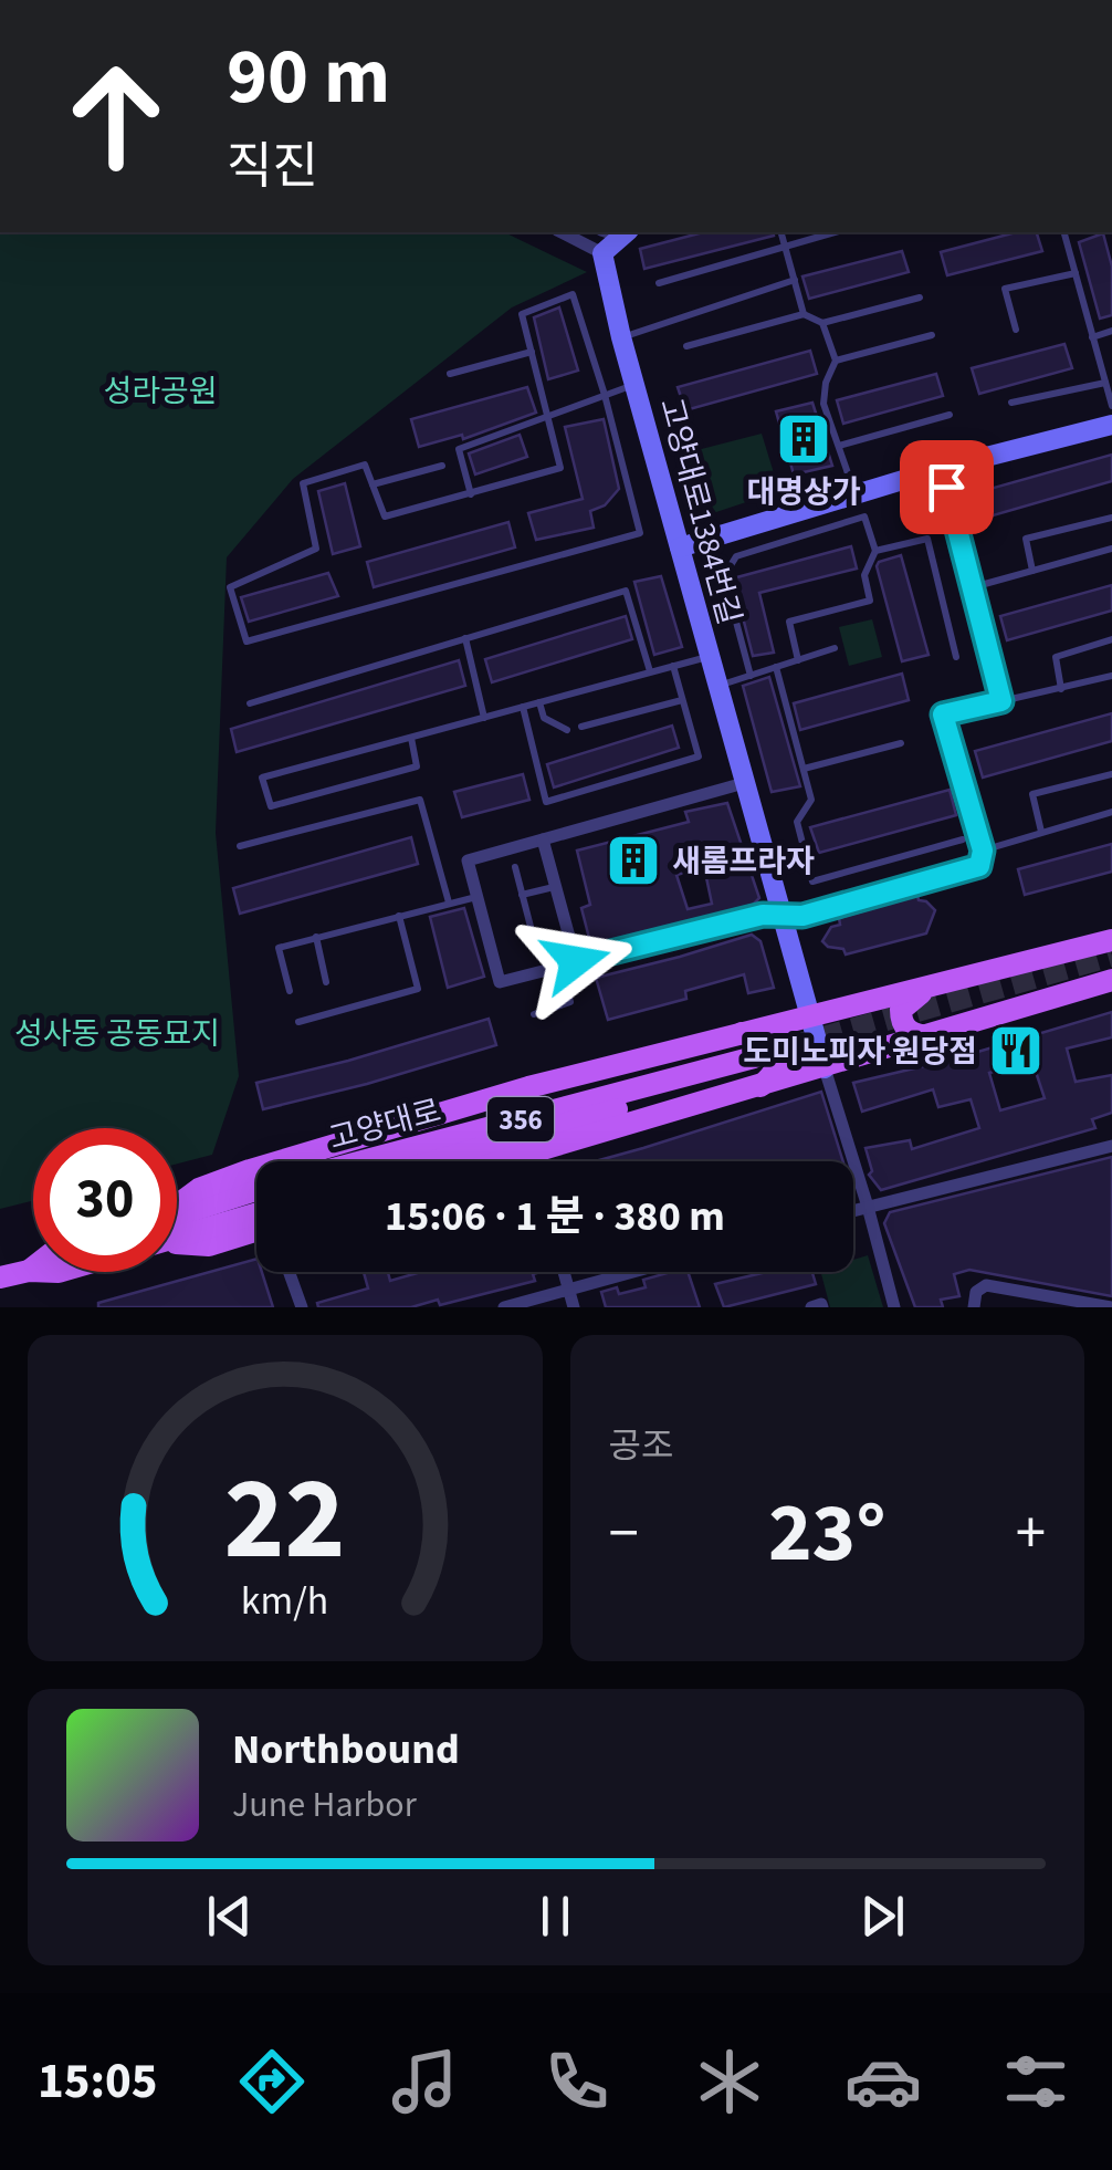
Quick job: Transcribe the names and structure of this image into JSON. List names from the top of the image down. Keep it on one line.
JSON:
{"streets":{"main road":["356","고양대로"],"street":["고양대로1384번길"]},"parks":["성라공원","성사동 공동묘지"],"places":{"building":["대명상가","새롬프라자"],"restaurant":["도미노피자 원당점"]},"page":{"turn":["90 m","직진"],"limit":"30","trip":"15:06 · 1 분 · 380 m","tile":"공조","heat":["−","23°","+"],"song":["Northbound","June Harbor"],"tabs":"15:05","gauge":["22","km/h"]}}
